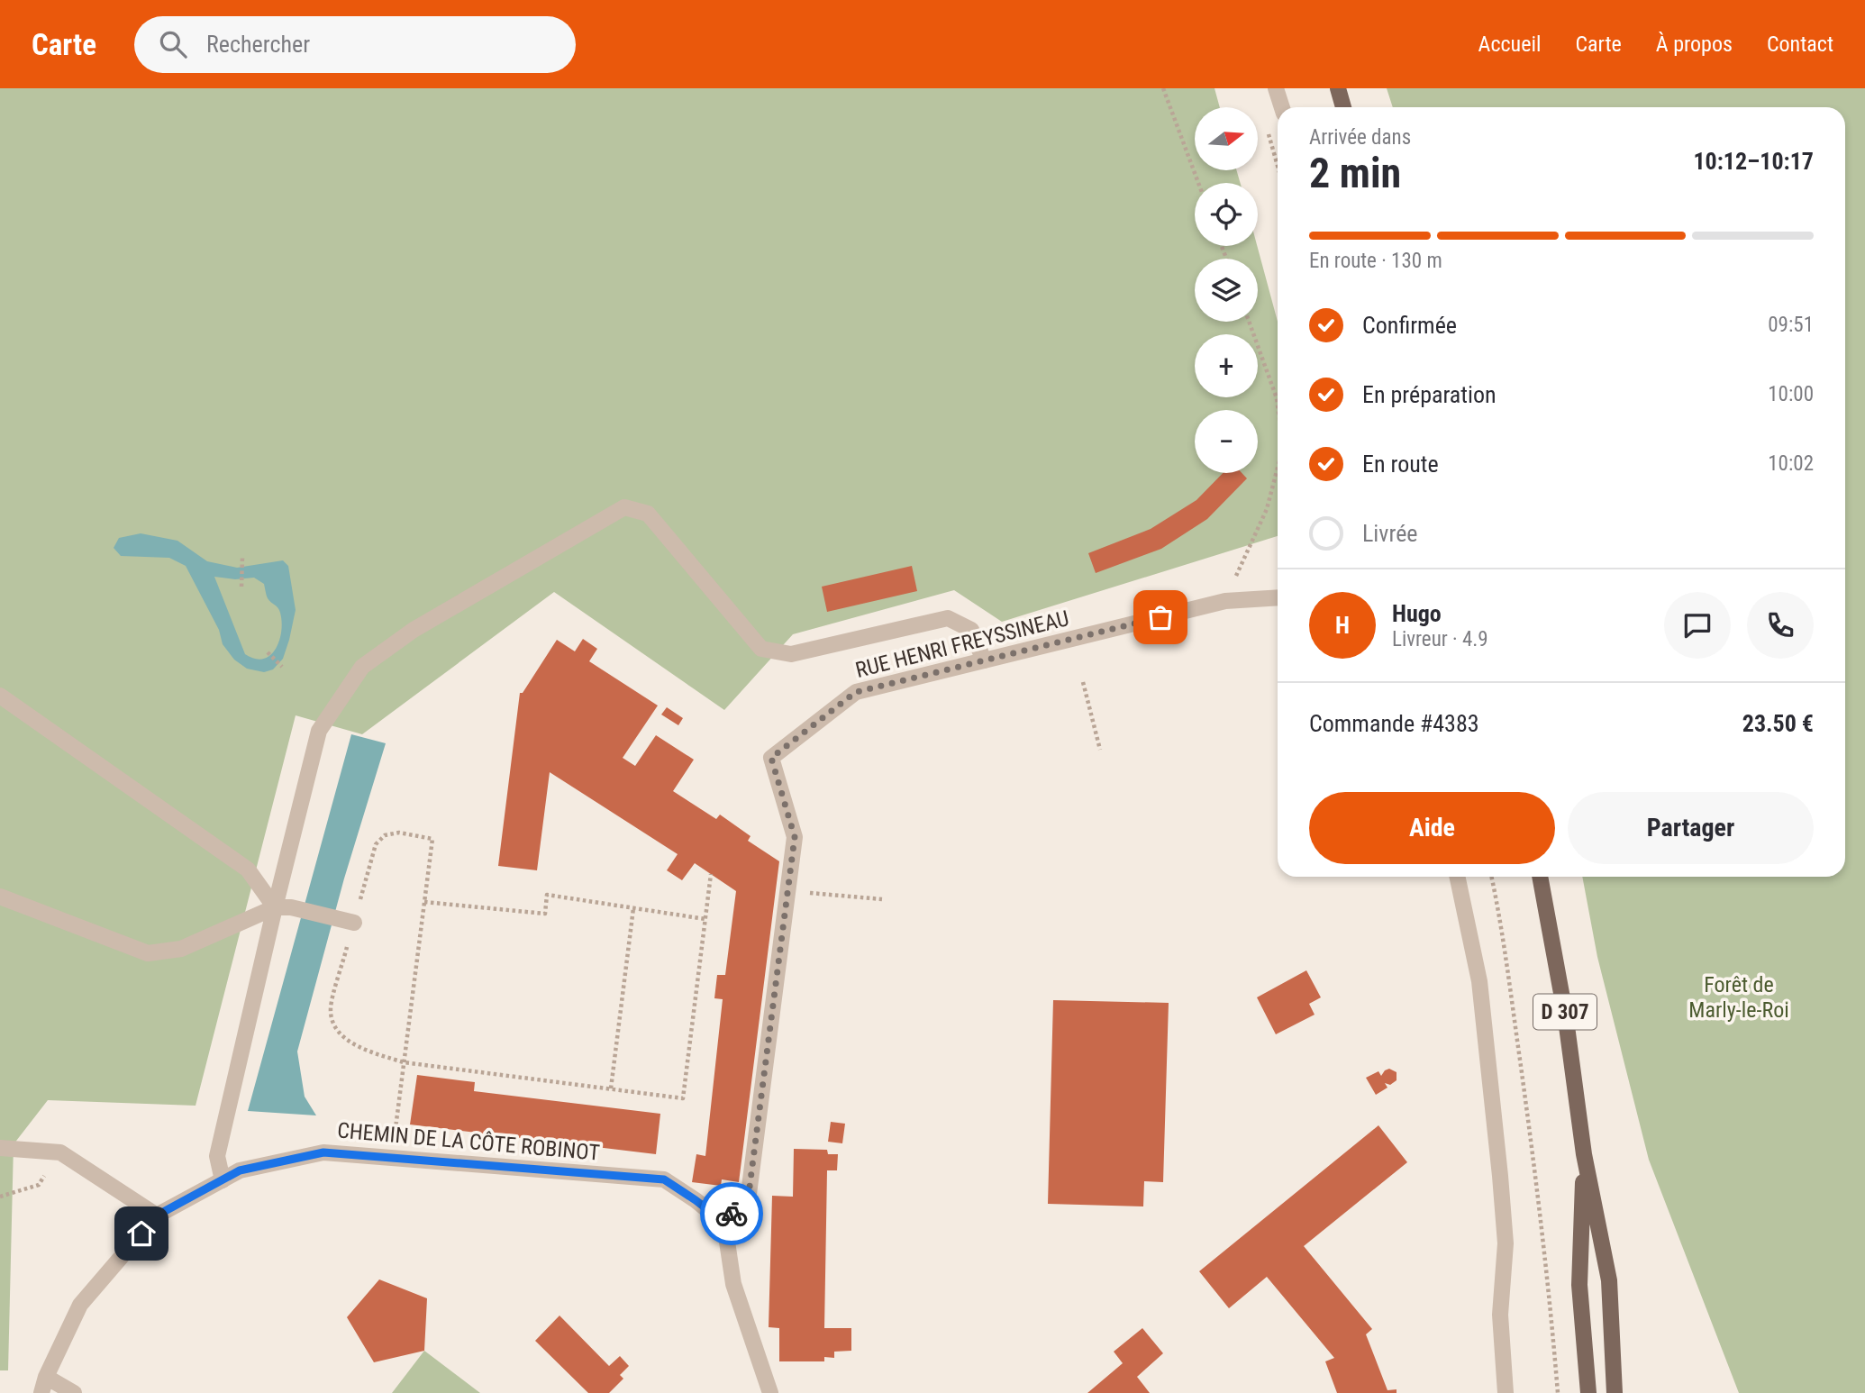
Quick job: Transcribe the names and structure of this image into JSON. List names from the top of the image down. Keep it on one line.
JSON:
{"streets":{"main road":["D 307"],"street":["RUE HENRI FREYSSINEAU","CHEMIN DE LA CÔTE ROBINOT"]},"crossings":[["RUE HENRI FREYSSINEAU","CHEMIN DE LA CÔTE ROBINOT"]],"parks":["Forêt de Marly-le-Roi"],"north":"right","page":{"header":"Carte","search":"Rechercher","nav":["Accueil","Carte","À propos","Contact"],"map_buttons":["+","−"],"heading":["2 min","Arrivée dans","10:12–10:17"],"panel":["Hugo","Livreur · 4.9","Commande #4383","23.50 €"],"bar":"En route · 130 m","list":[["Confirmée","09:51"],["En préparation","10:00"],["En route","10:02"],"Livrée"],"round":"H","buttons":["Aide","Partager"]}}
